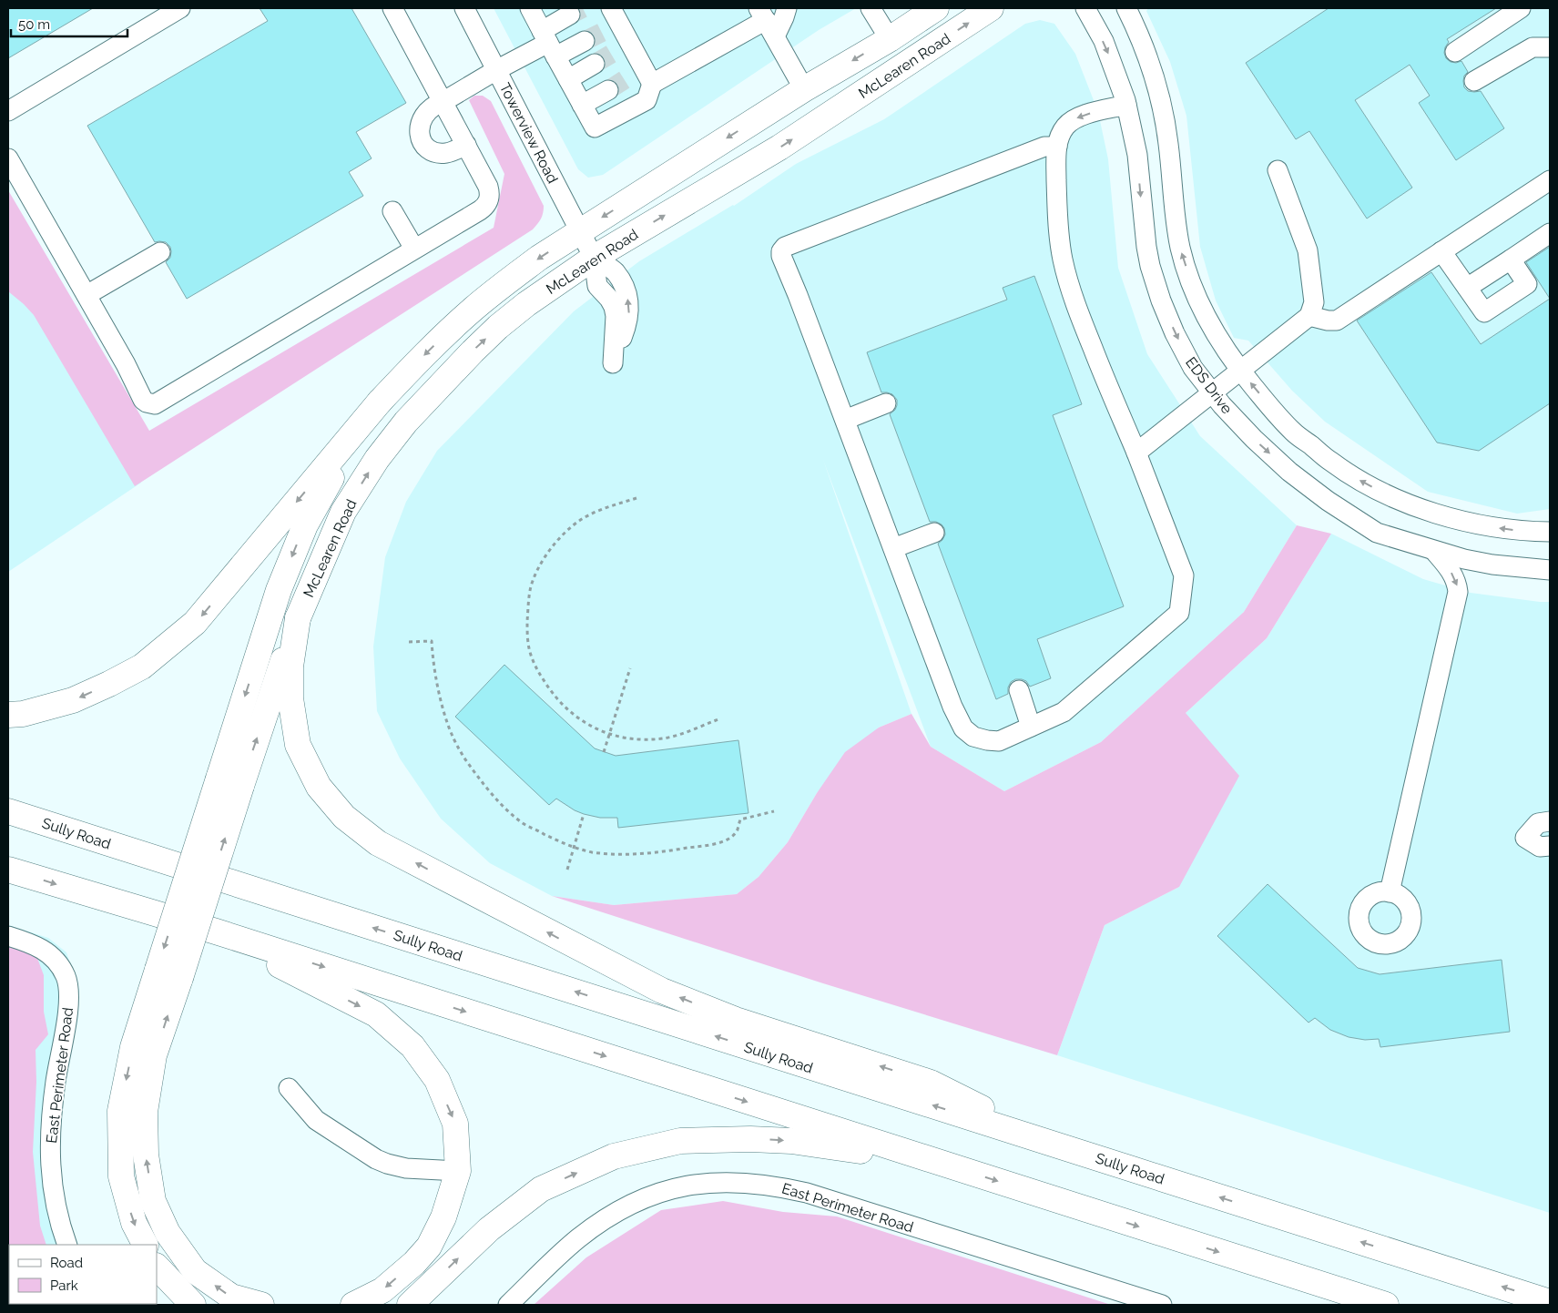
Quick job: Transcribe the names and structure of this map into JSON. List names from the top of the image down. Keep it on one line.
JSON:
{"streets":{"main road":["McLearen Road","Sully Road"],"street":["Towerview Road","EDS Drive","East Perimeter Road"]},"crossings":[["McLearen Road","Towerview Road"]],"legend":["Road","Park"],"scale_bar":"50 m"}
